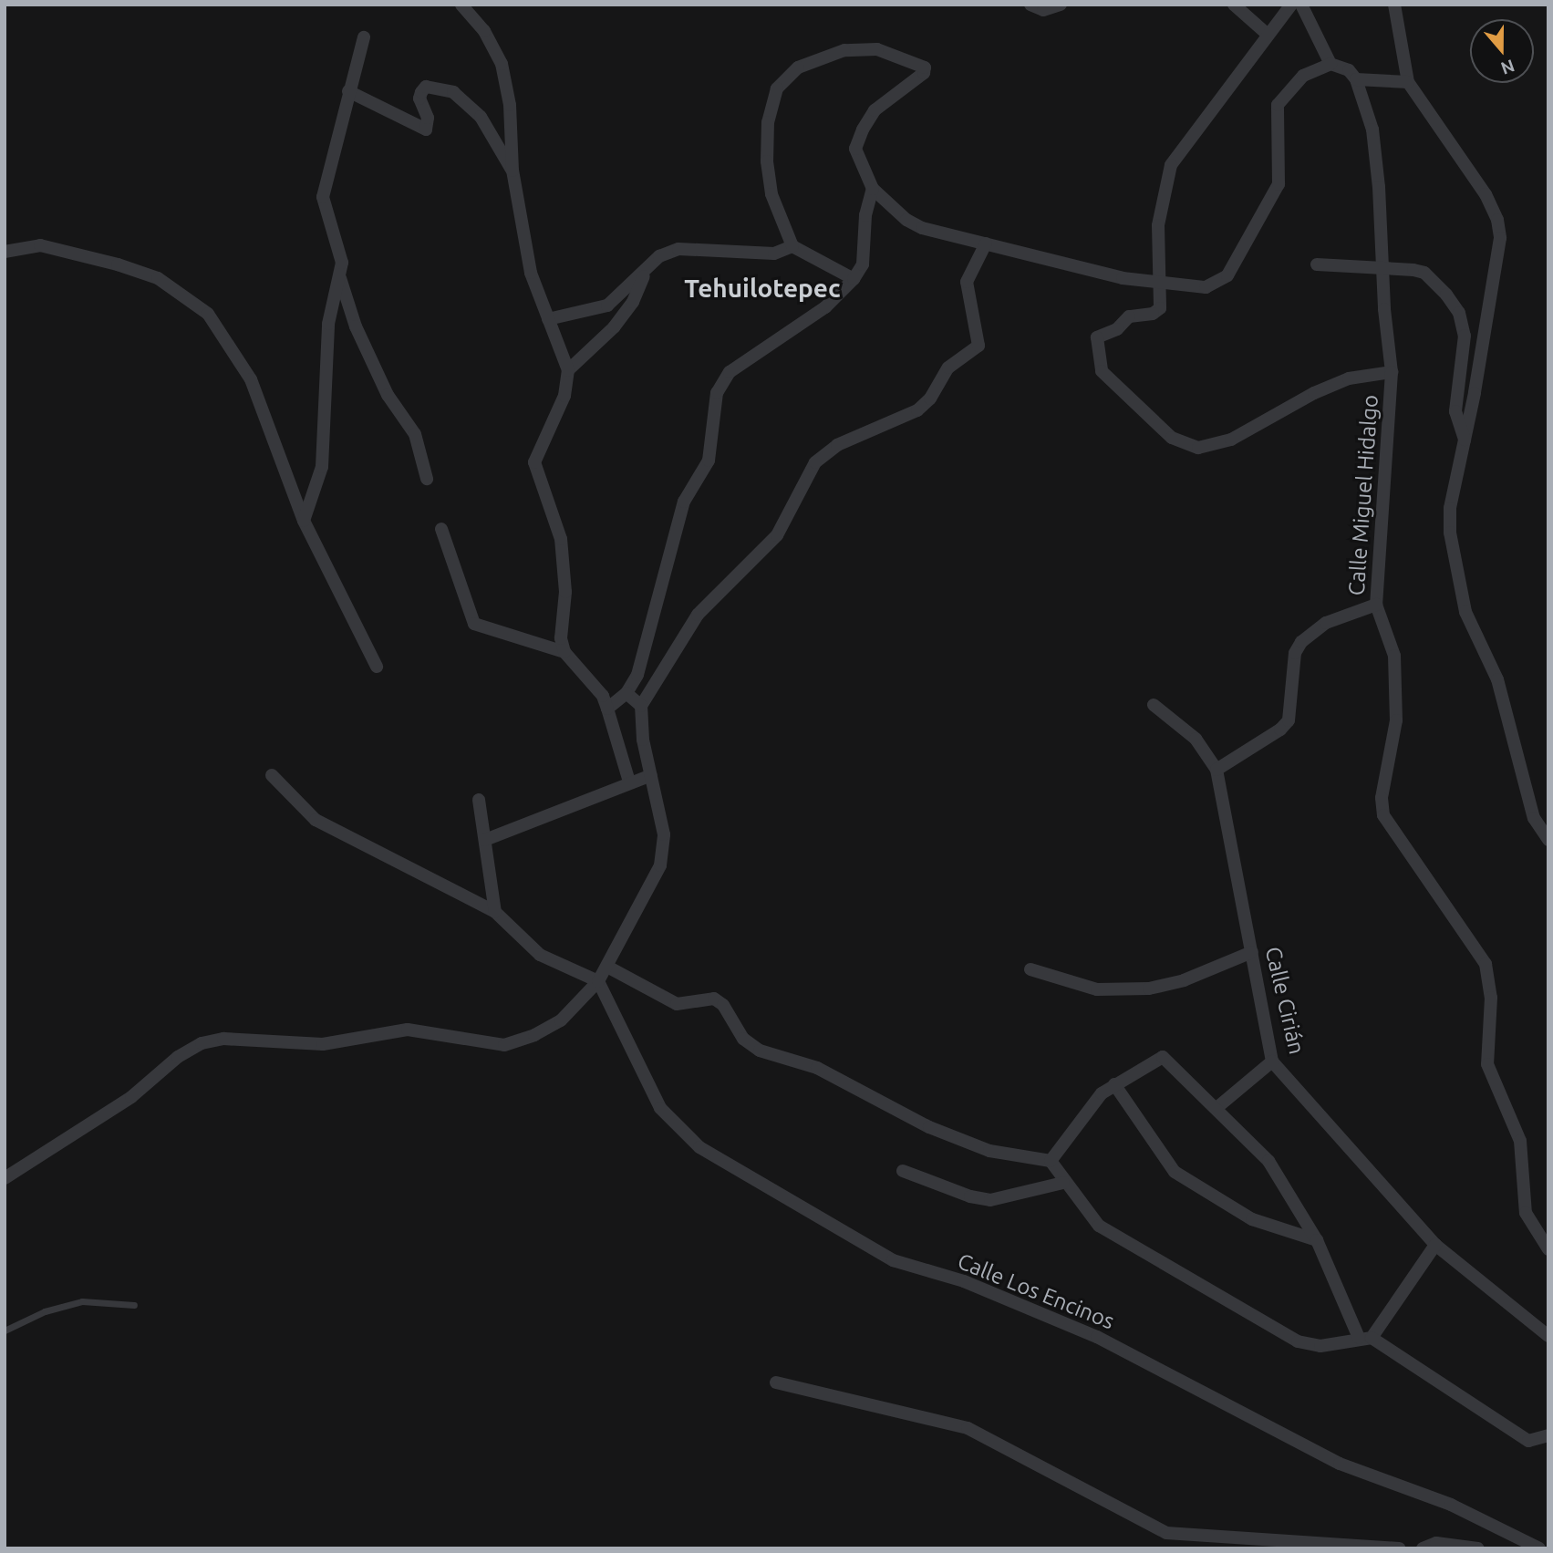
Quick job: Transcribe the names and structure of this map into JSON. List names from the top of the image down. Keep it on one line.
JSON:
{"streets":{"street":["Calle Miguel Hidalgo","Calle Cirián","Calle Los Encinos"]},"districts":["Tehuilotepec"],"north":"bottom"}
